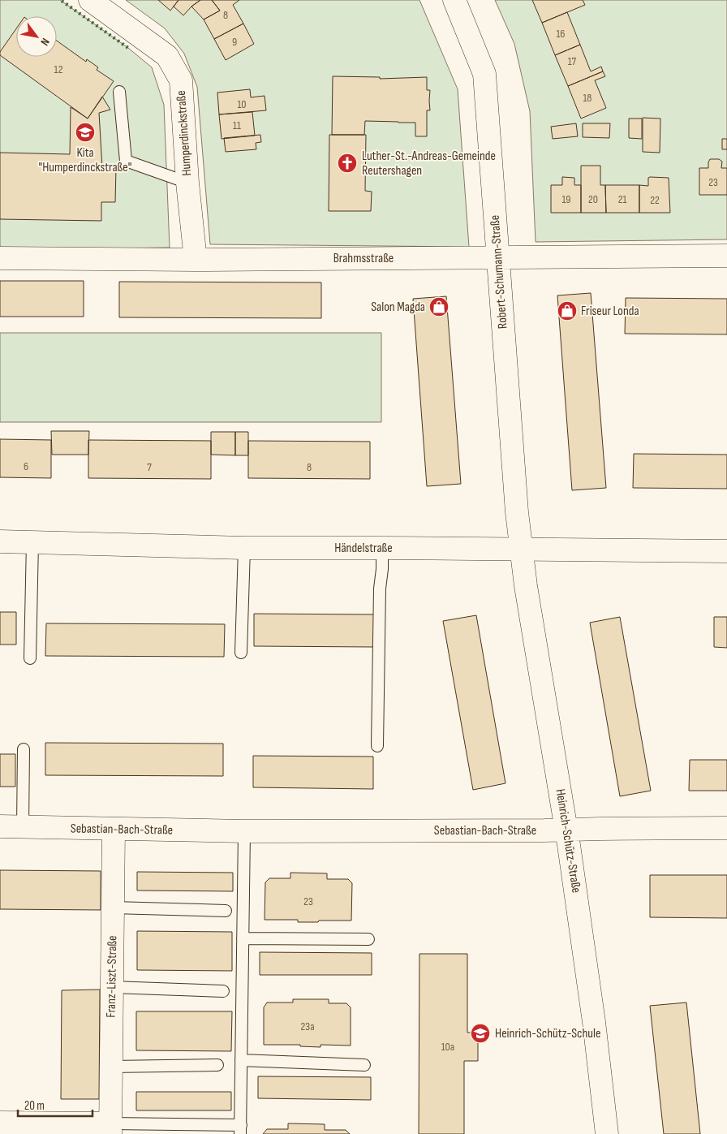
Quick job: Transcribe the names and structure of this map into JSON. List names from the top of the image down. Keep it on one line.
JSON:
{"streets":{"street":["Humperdinckstraße","Brahmsstraße","Robert-Schumann-Straße","Händelstraße","Sebastian-Bach-Straße","Heinrich-Schütz-Straße","Franz-Liszt-Straße"]},"crossings":[["Humperdinckstraße","Brahmsstraße"],["Brahmsstraße","Robert-Schumann-Straße"],["Robert-Schumann-Straße","Händelstraße"],["Robert-Schumann-Straße","Heinrich-Schütz-Straße"],["Händelstraße","Heinrich-Schütz-Straße"],["Sebastian-Bach-Straße","Heinrich-Schütz-Straße"],["Sebastian-Bach-Straße","Franz-Liszt-Straße"]],"places":{"school or university":["Kita \"Humperdinckstraße\"","Heinrich-Schütz-Schule"],"church":["Luther-St.-Andreas-Gemeinde Reutershagen"],"shop":["Salon Magda","Friseur Londa"]},"house_numbers":["8","16","9","17","12","18","10","11","23","19","20","21","22","6","7","8","23","23a","10a"],"scale_bar":"20 m","north":"bottom right"}
